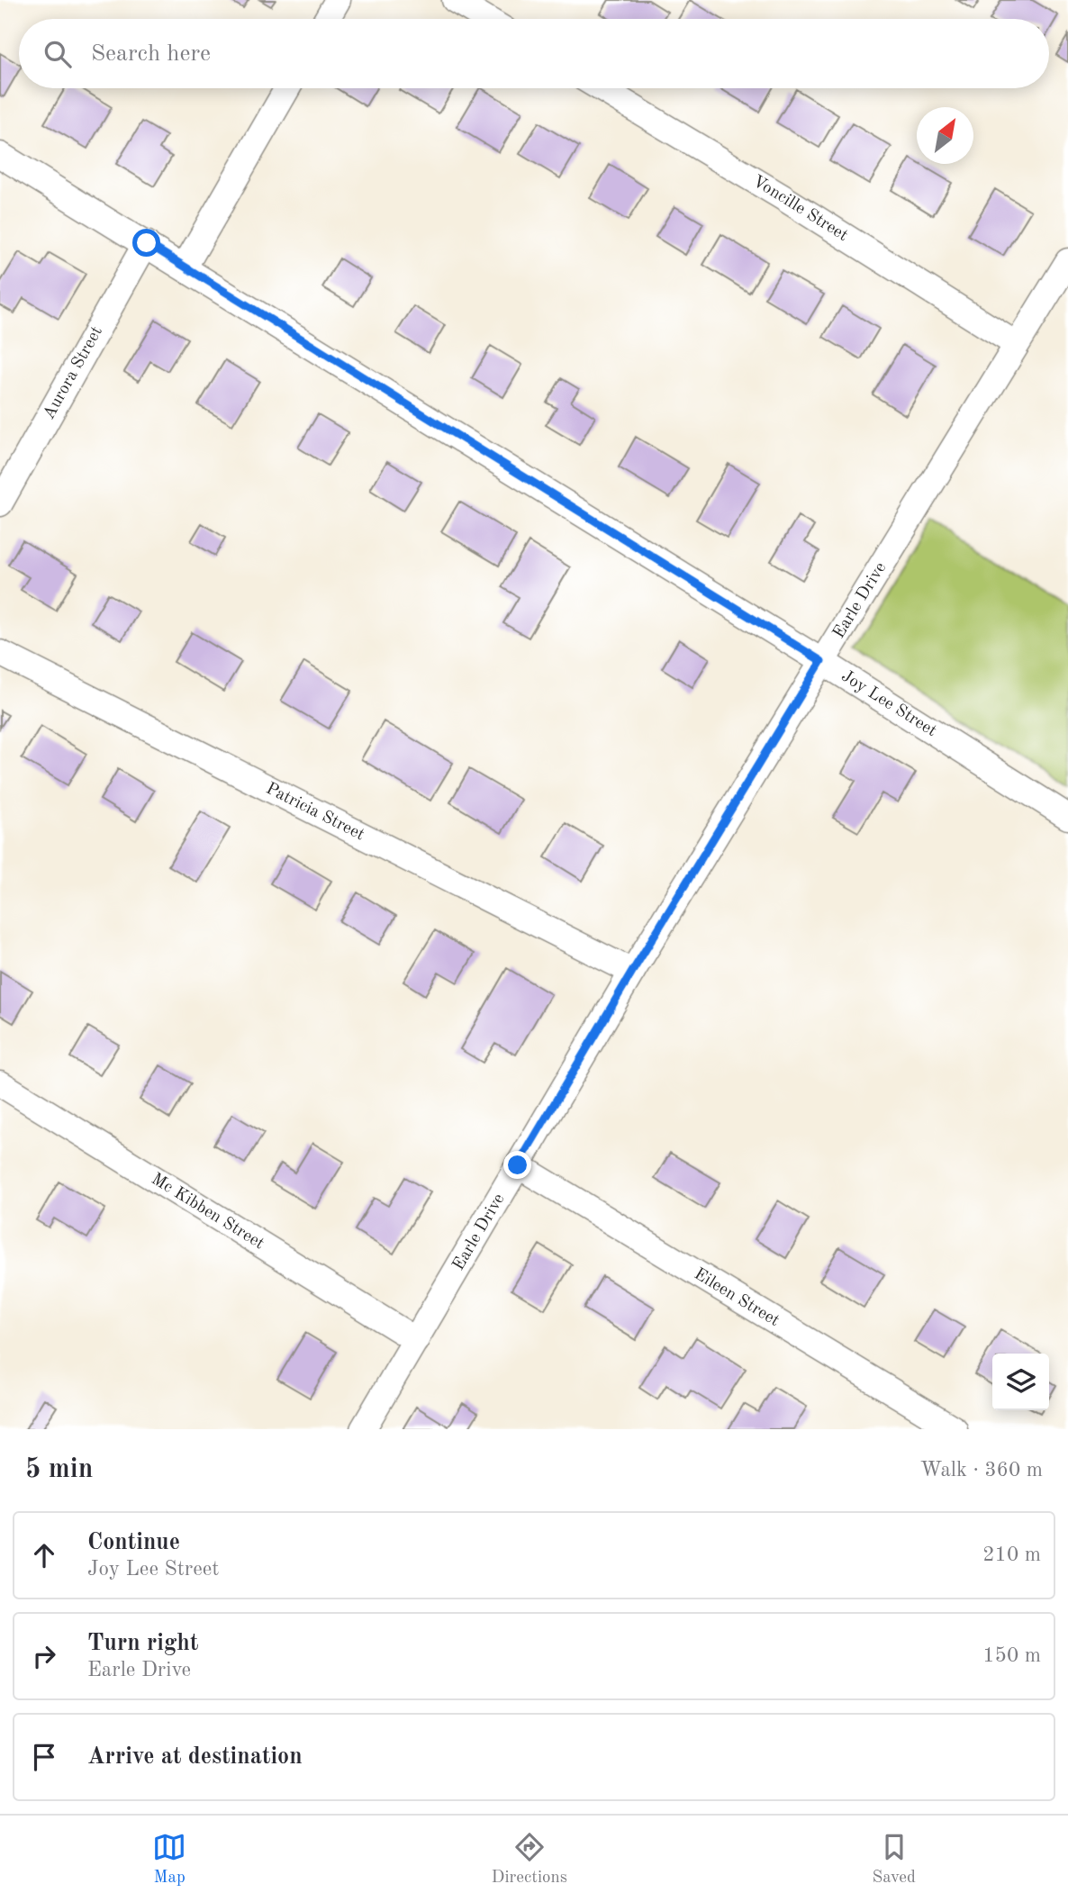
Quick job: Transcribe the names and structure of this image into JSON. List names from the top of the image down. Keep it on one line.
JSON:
{"streets":{"street":["Voncille Street","Aurora Street","Earle Drive","Joy Lee Street","Patricia Street","Mc Kibben Street","Eileen Street"]},"crossings":[["Voncille Street","Earle Drive"],["Aurora Street","Joy Lee Street"],["Earle Drive","Joy Lee Street"],["Earle Drive","Patricia Street"],["Earle Drive","Mc Kibben Street"],["Earle Drive","Eileen Street"]],"north":"top right","page":{"search":"Search here","heading":["5 min","Walk · 360 m"],"list":[["Continue","Joy Lee Street","210 m"],["Turn right","Earle Drive","150 m"],"Arrive at destination"],"nav":["Map","Directions","Saved"]}}
